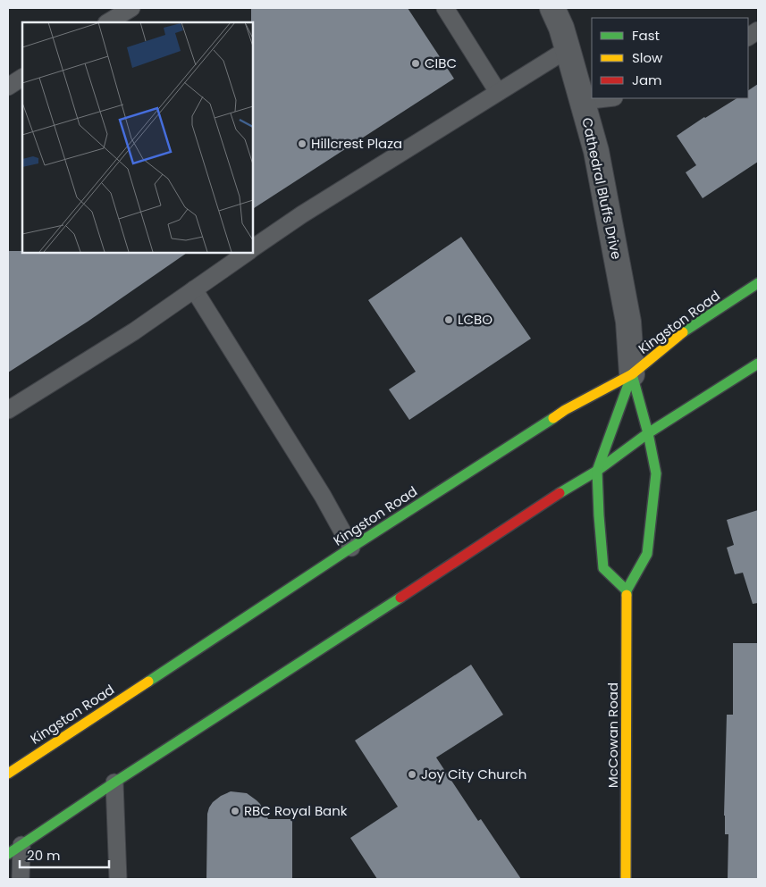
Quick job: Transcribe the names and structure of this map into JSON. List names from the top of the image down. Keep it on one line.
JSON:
{"streets":{"main road":["Kingston Road","McCowan Road"],"street":["Cathedral Bluffs Drive"]},"crossings":[["Cathedral Bluffs Drive","Kingston Road"],["Cathedral Bluffs Drive","McCowan Road"],["Kingston Road","McCowan Road"]],"places":["CIBC","Hillcrest Plaza","LCBO","Joy City Church","RBC Royal Bank"],"legend":["Fast","Slow","Jam"],"scale_bar":"20 m"}
